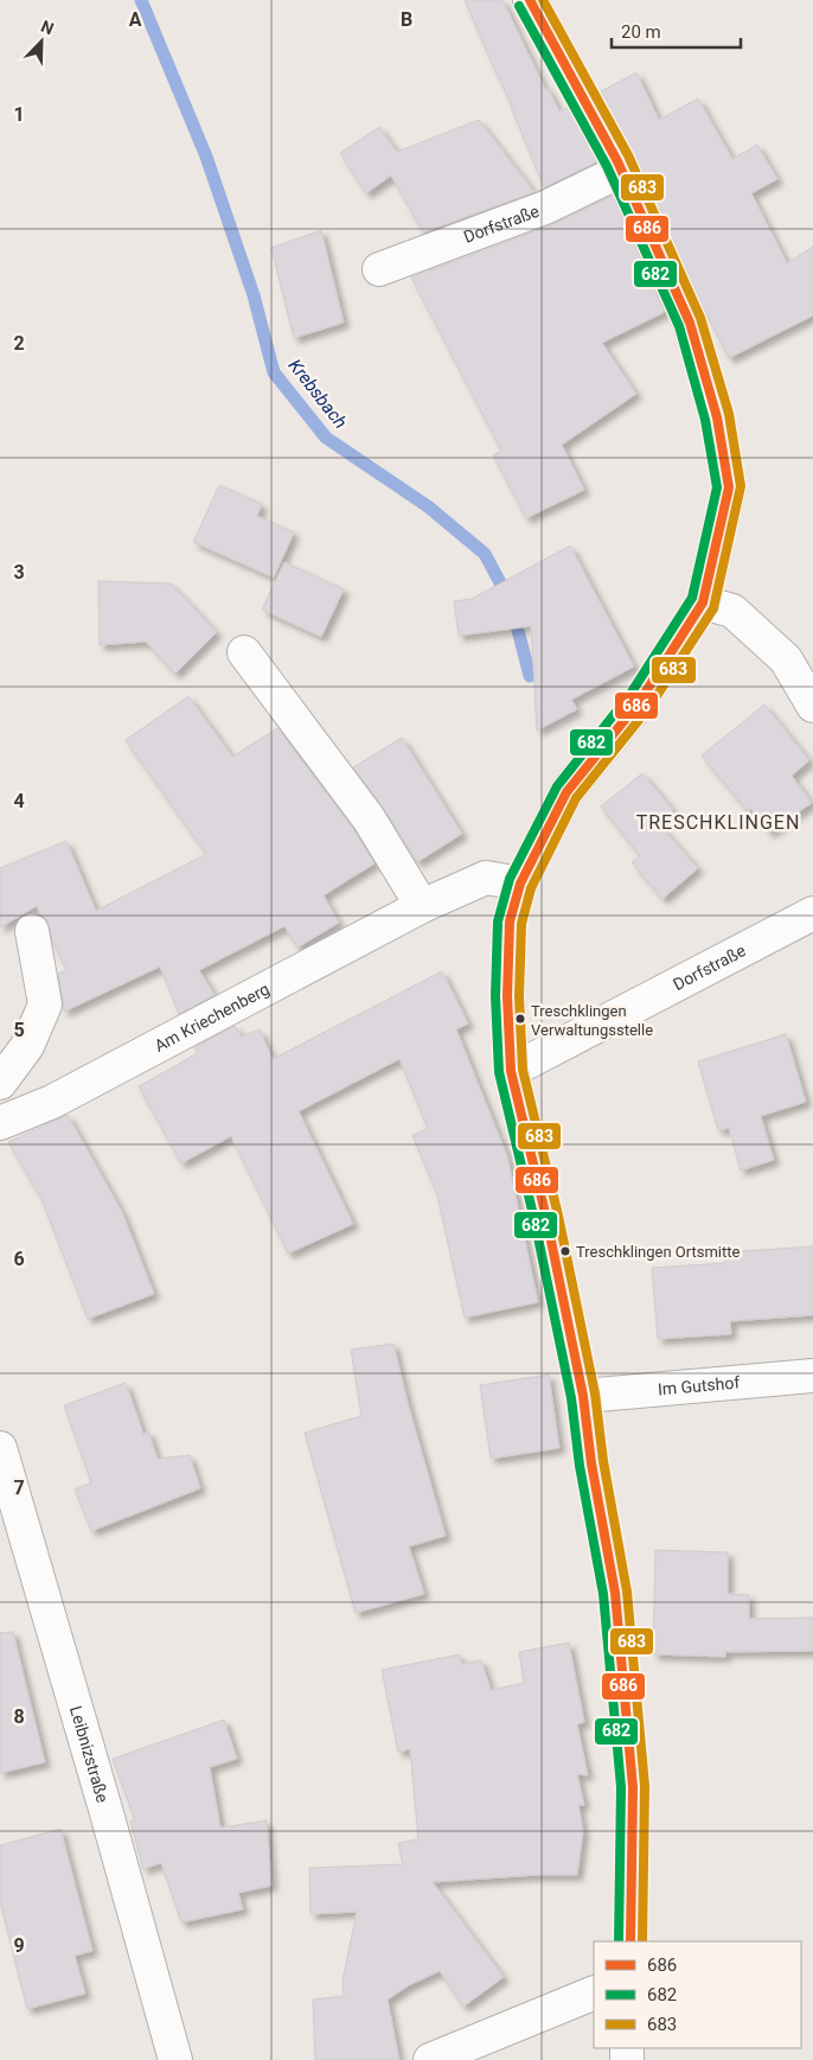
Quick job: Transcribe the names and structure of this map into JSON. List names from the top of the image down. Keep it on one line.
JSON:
{"streets":{"street":["Dorfstraße","Am Kriechenberg","Im Gutshof","Leibnizstraße"]},"districts":["TRESCHKLINGEN"],"water":["Krebsbach"],"places":["Treschklingen Verwaltungsstelle","Treschklingen Ortsmitte"],"lines":["transit line 686","transit line 683","transit line 682"],"legend":["686","682","683"],"scale_bar":"20 m","north":"top right","grid":{"columns":["A","B"],"rows":["1","2","3","4","5","6","7","8","9"]}}
